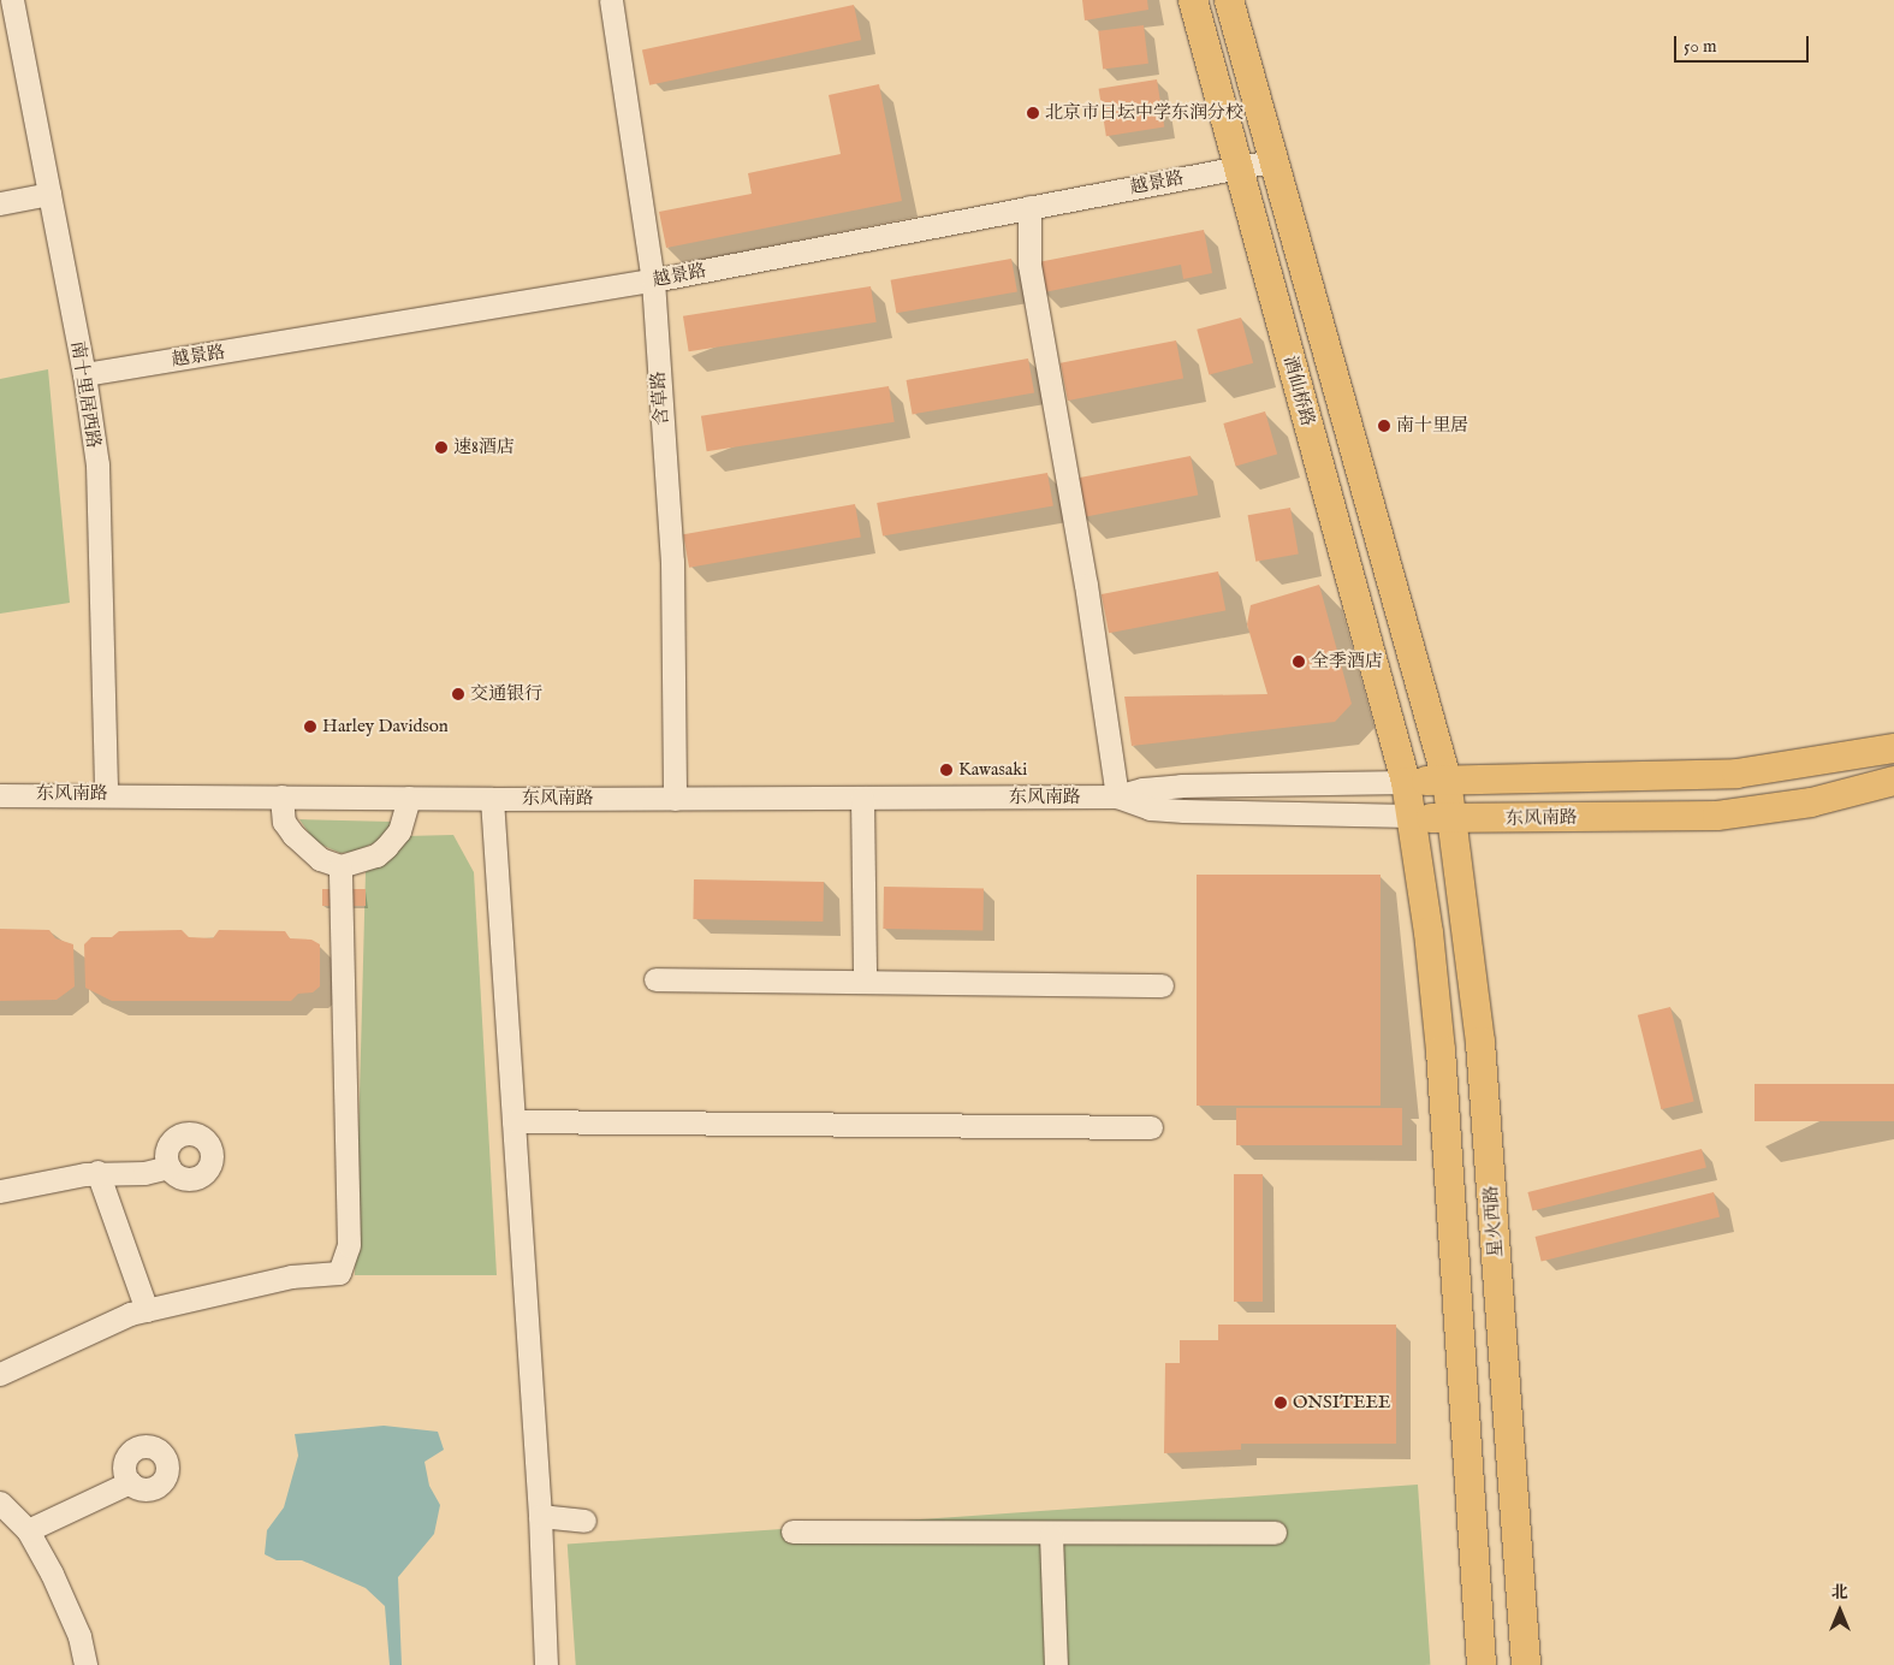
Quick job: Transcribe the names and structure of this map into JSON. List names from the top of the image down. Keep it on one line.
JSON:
{"streets":{"main road":["酒仙桥路","东风南路","星火西路"],"street":["越景路","南十里居西路","含草路"]},"crossings":[["越景路","酒仙桥路"],["越景路","南十里居西路"],["越景路","含草路"],["酒仙桥路","东风南路"],["酒仙桥路","星火西路"],["南十里居西路","东风南路"],["含草路","东风南路"],["东风南路","星火西路"]],"places":["北京市日坛中学东润分校","南十里居","速8酒店","全季酒店","交通银行","Harley Davidson","Kawasaki","ONSITEEE"],"scale_bar":"50 m","north":"top"}
